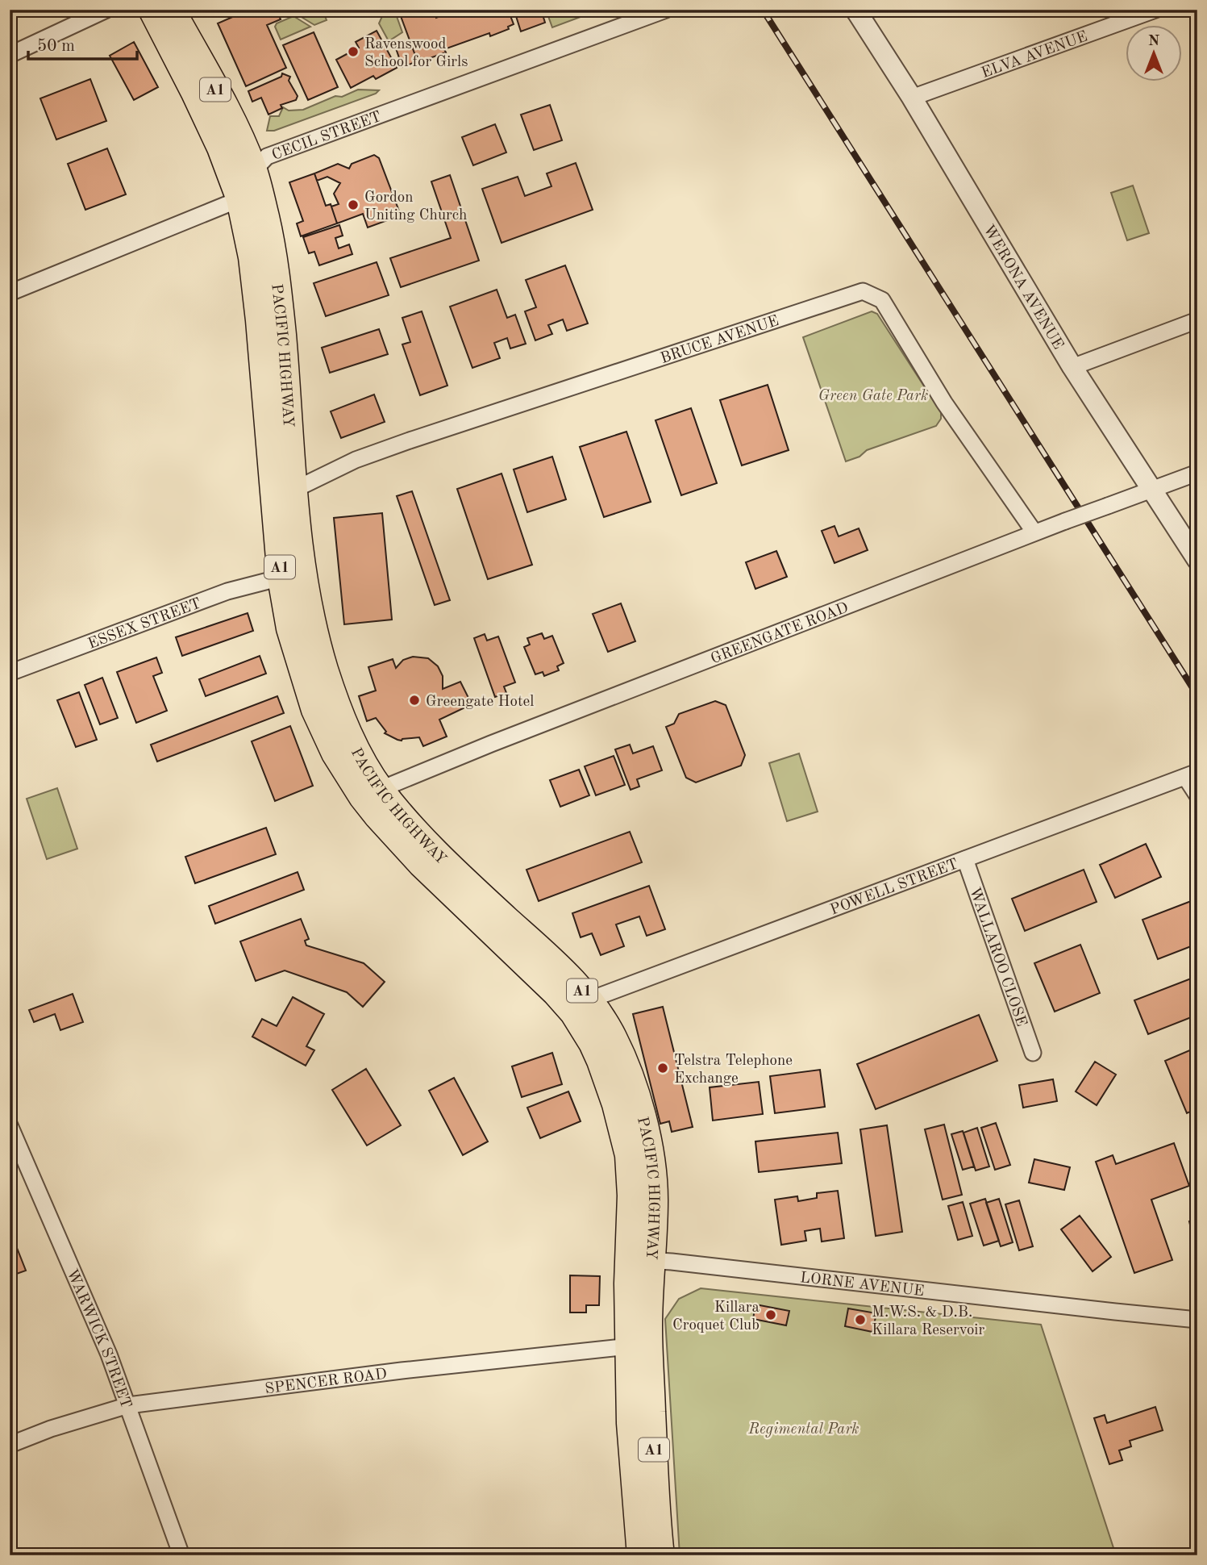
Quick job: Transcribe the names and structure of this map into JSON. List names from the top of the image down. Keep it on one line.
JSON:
{"streets":{"highway":["A1","PACIFIC HIGHWAY"],"street":["ELVA AVENUE","CECIL STREET","WERONA AVENUE","BRUCE AVENUE","ESSEX STREET","GREENGATE ROAD","POWELL STREET","WALLAROO CLOSE","LORNE AVENUE","WARWICK STREET","SPENCER ROAD"]},"crossings":[["ELVA AVENUE","WERONA AVENUE"],["CECIL STREET","PACIFIC HIGHWAY"],["WERONA AVENUE","GREENGATE ROAD"],["BRUCE AVENUE","PACIFIC HIGHWAY"],["BRUCE AVENUE","GREENGATE ROAD"],["PACIFIC HIGHWAY","ESSEX STREET"],["PACIFIC HIGHWAY","GREENGATE ROAD"],["PACIFIC HIGHWAY","POWELL STREET"],["PACIFIC HIGHWAY","LORNE AVENUE"],["PACIFIC HIGHWAY","SPENCER ROAD"],["POWELL STREET","WALLAROO CLOSE"],["WARWICK STREET","SPENCER ROAD"]],"parks":["Green Gate Park","Regimental Park"],"places":["Ravenswood School for Girls","Gordon Uniting Church","Greengate Hotel","Telstra Telephone Exchange","Killara Croquet Club","M.W.S. & D.B. Killara Reservoir"],"scale_bar":"50 m","north":"top"}
